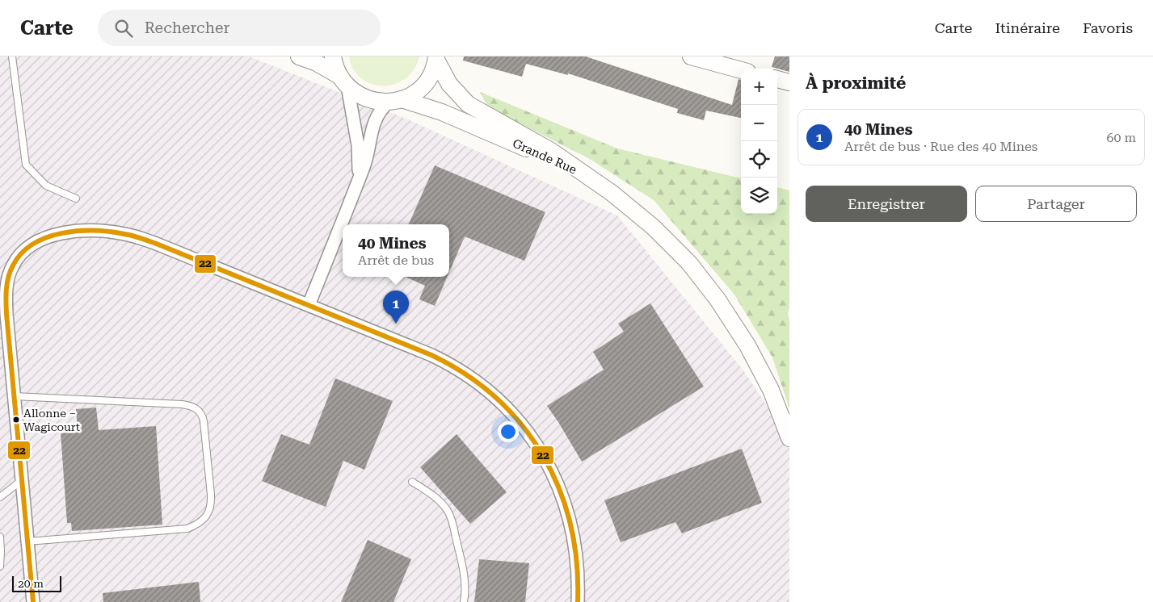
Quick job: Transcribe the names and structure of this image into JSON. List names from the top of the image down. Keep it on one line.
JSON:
{"streets":{"street":["Grande Rue"]},"places":["Allonne – Wagicourt"],"lines":["transit line 22"],"scale_bar":"20 m","page":{"header":"Carte","search":"Rechercher","nav":["Carte","Itinéraire","Favoris"],"heading":"À proximité","map_buttons":["+","−"],"list":[{"mark":"1","name":"40 Mines","note":"Arrêt de bus · Rue des 40 Mines","value":"60 m"}],"buttons":["Enregistrer","Partager"],"popup":["40 Mines","Arrêt de bus"],"pins":"1","scale":"20 m"}}
